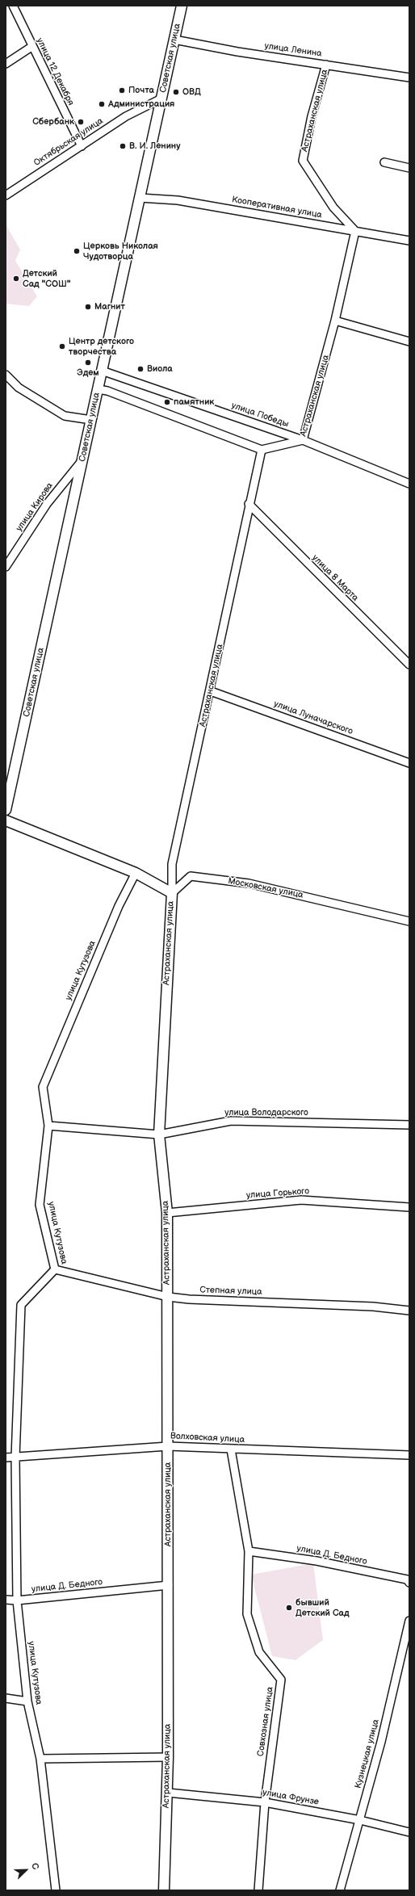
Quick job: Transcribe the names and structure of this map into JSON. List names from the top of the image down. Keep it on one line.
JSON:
{"streets":{"street":["улица Ленина","Советская улица","улица 12 Декабря","Астраханская улица","Октябрьская улица","Кооперативная улица","улица Победы","улица Кирова","улица 8 Марта","улица Луначарского","Московская улица","улица Кутузова","улица Володарского","улица Горького","Степная улица","Волховская улица","улица Д. Бедного","Совхозная улица","Кузнецкая улица","улица Фрунзе"]},"crossings":[["улица Ленина","Советская улица"],["улица Ленина","Астраханская улица"],["Советская улица","Октябрьская улица"],["Советская улица","Кооперативная улица"],["Советская улица","улица Победы"],["Советская улица","улица Кирова"],["улица 12 Декабря","Октябрьская улица"],["Астраханская улица","Кооперативная улица"],["Астраханская улица","улица Победы"],["Астраханская улица","улица 8 Марта"],["Астраханская улица","улица Луначарского"],["Астраханская улица","Московская улица"],["Астраханская улица","улица Володарского"],["Астраханская улица","улица Горького"],["Астраханская улица","Степная улица"],["Астраханская улица","Волховская улица"],["Астраханская улица","улица Д. Бедного"],["Астраханская улица","улица Фрунзе"],["улица Кутузова","улица Володарского"],["улица Кутузова","Степная улица"],["улица Кутузова","Волховская улица"],["улица Кутузова","улица Д. Бедного"],["Волховская улица","Совхозная улица"],["улица Д. Бедного","Совхозная улица"],["Совхозная улица","улица Фрунзе"],["Кузнецкая улица","улица Фрунзе"]],"places":["Почта","ОВД","Администрация","Сбербанк","В. И. Ленину","Церковь Николая Чудотворца","Детский Сад \"СОШ\"","Магнит","Центр детского творчества","Эдем","Виола","памятник","бывший Детский Сад"],"north":"top right"}
